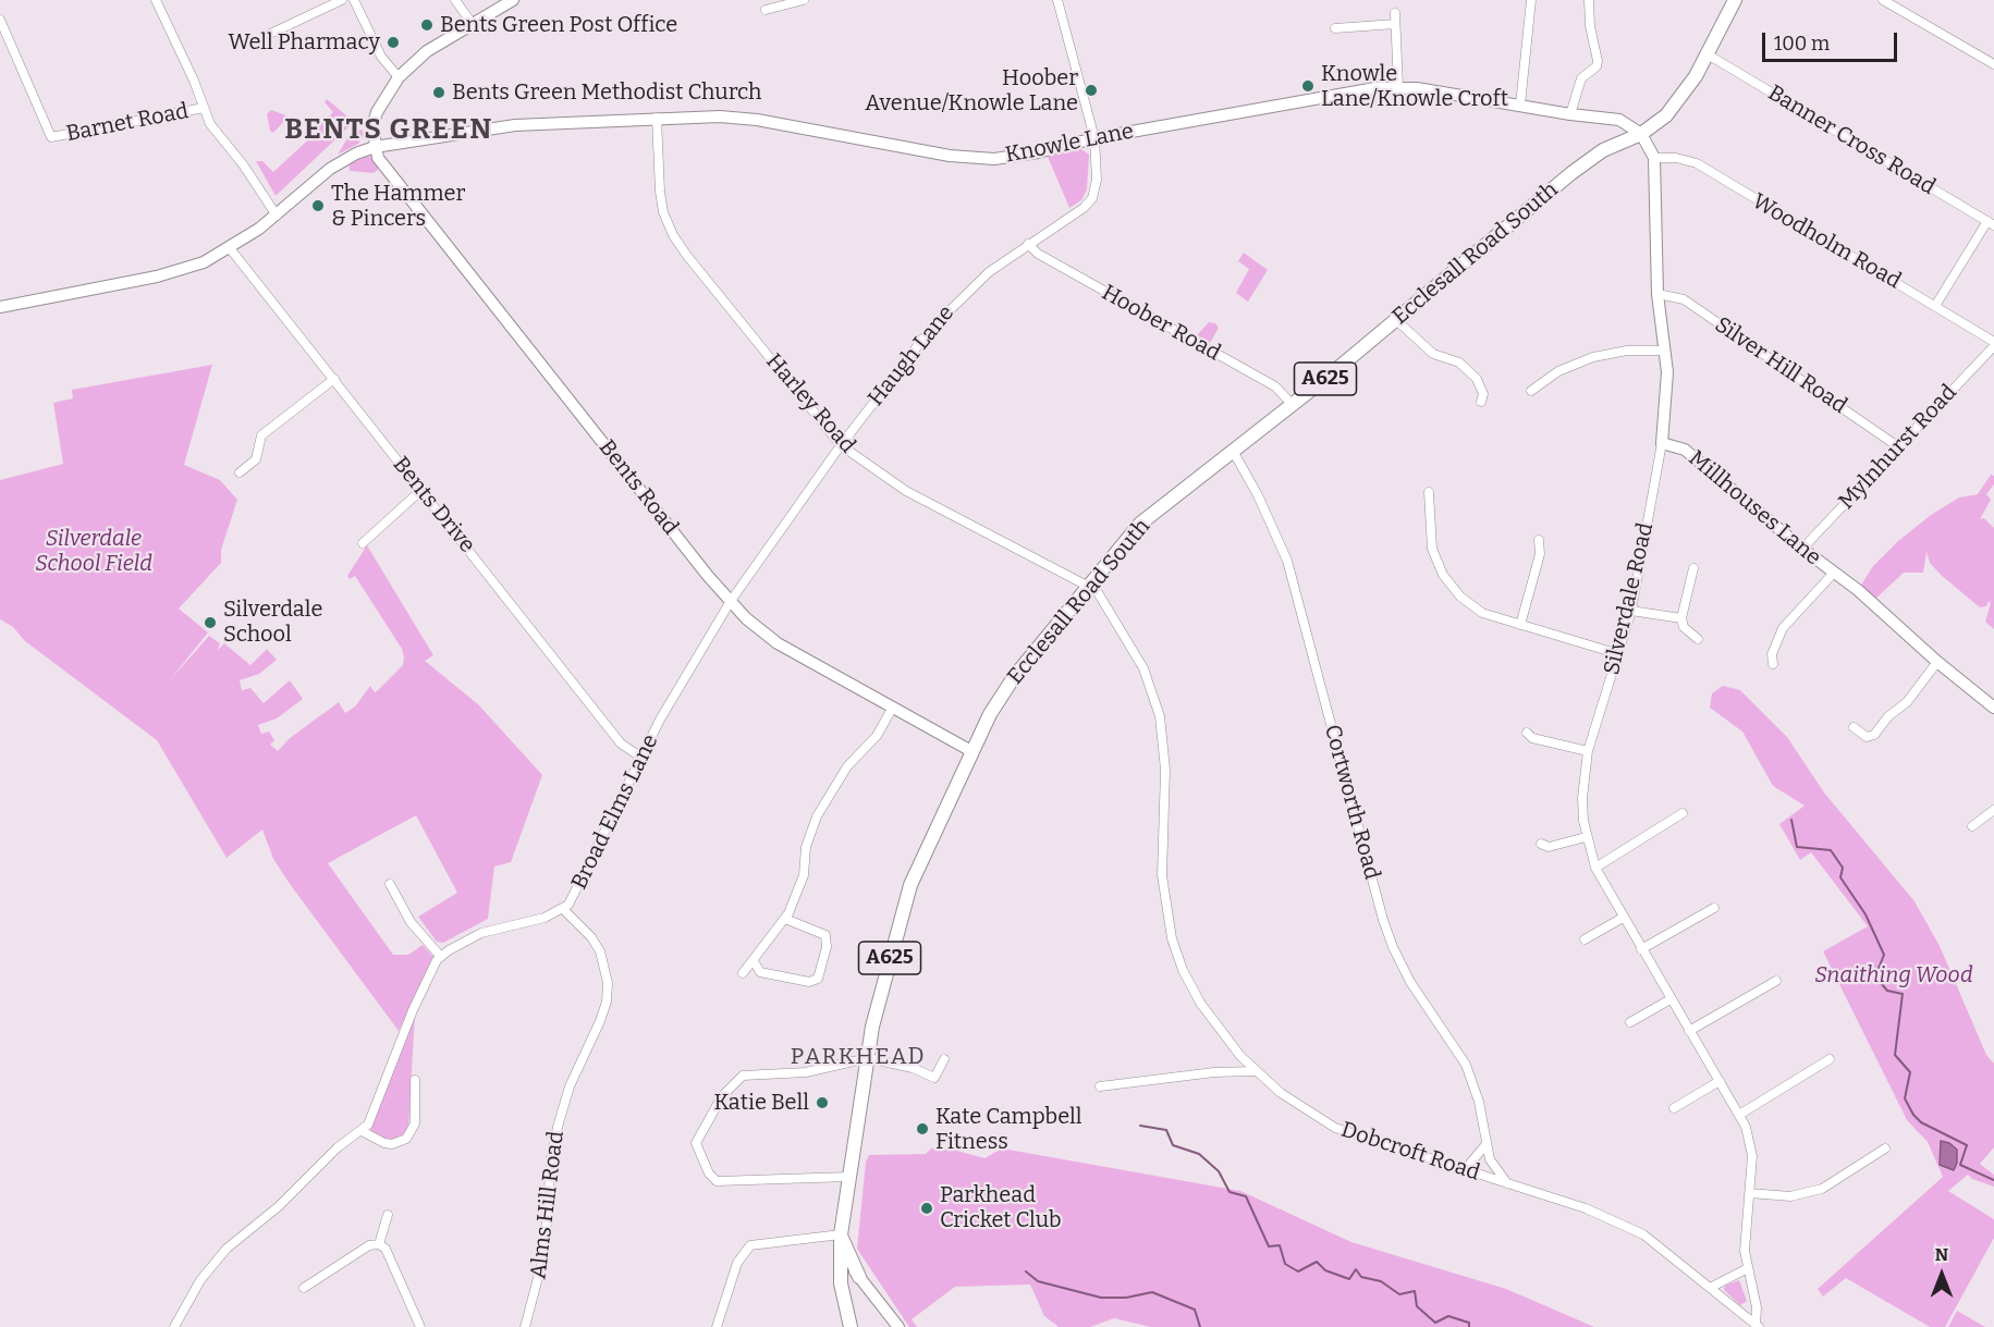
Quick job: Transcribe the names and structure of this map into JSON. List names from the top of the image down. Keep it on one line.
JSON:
{"streets":{"main road":["Ecclesall Road South","A625"],"street":["Barnet Road","Banner Cross Road","Knowle Lane","Woodholm Road","Hoober Road","Haugh Lane","Silver Hill Road","Harley Road","Mylnhurst Road","Bents Road","Bents Drive","Millhouses Lane","Silverdale Road","Cortworth Road","Broad Elms Lane","Dobcroft Road","Alms Hill Road"]},"crossings":[["Banner Cross Road","Ecclesall Road South"],["Knowle Lane","Ecclesall Road South"],["Knowle Lane","Haugh Lane"],["Knowle Lane","Harley Road"],["Knowle Lane","Bents Road"],["Knowle Lane","Bents Drive"],["Knowle Lane","Millhouses Lane"],["Woodholm Road","Mylnhurst Road"],["Woodholm Road","Millhouses Lane"],["Ecclesall Road South","Hoober Road"],["Ecclesall Road South","Harley Road"],["Ecclesall Road South","Bents Road"],["Ecclesall Road South","Millhouses Lane"],["Ecclesall Road South","Cortworth Road"],["Ecclesall Road South","Dobcroft Road"],["Hoober Road","Haugh Lane"],["Haugh Lane","Harley Road"],["Haugh Lane","Bents Road"],["Haugh Lane","Broad Elms Lane"],["Silver Hill Road","Mylnhurst Road"],["Silver Hill Road","Millhouses Lane"],["Harley Road","Dobcroft Road"],["Mylnhurst Road","Millhouses Lane"],["Bents Road","Broad Elms Lane"],["Bents Drive","Broad Elms Lane"],["Millhouses Lane","Silverdale Road"],["Silverdale Road","Dobcroft Road"],["Cortworth Road","Dobcroft Road"],["Broad Elms Lane","Alms Hill Road"]],"districts":["BENTS GREEN","PARKHEAD"],"parks":["Silverdale School Field","Snaithing Wood"],"places":["Bents Green Post Office","Well Pharmacy","Knowle Lane/Knowle Croft","Hoober Avenue/Knowle Lane","Bents Green Methodist Church","The Hammer & Pincers","Silverdale School","Katie Bell","Kate Campbell Fitness","Parkhead Cricket Club"],"scale_bar":"100 m","north":"top"}
